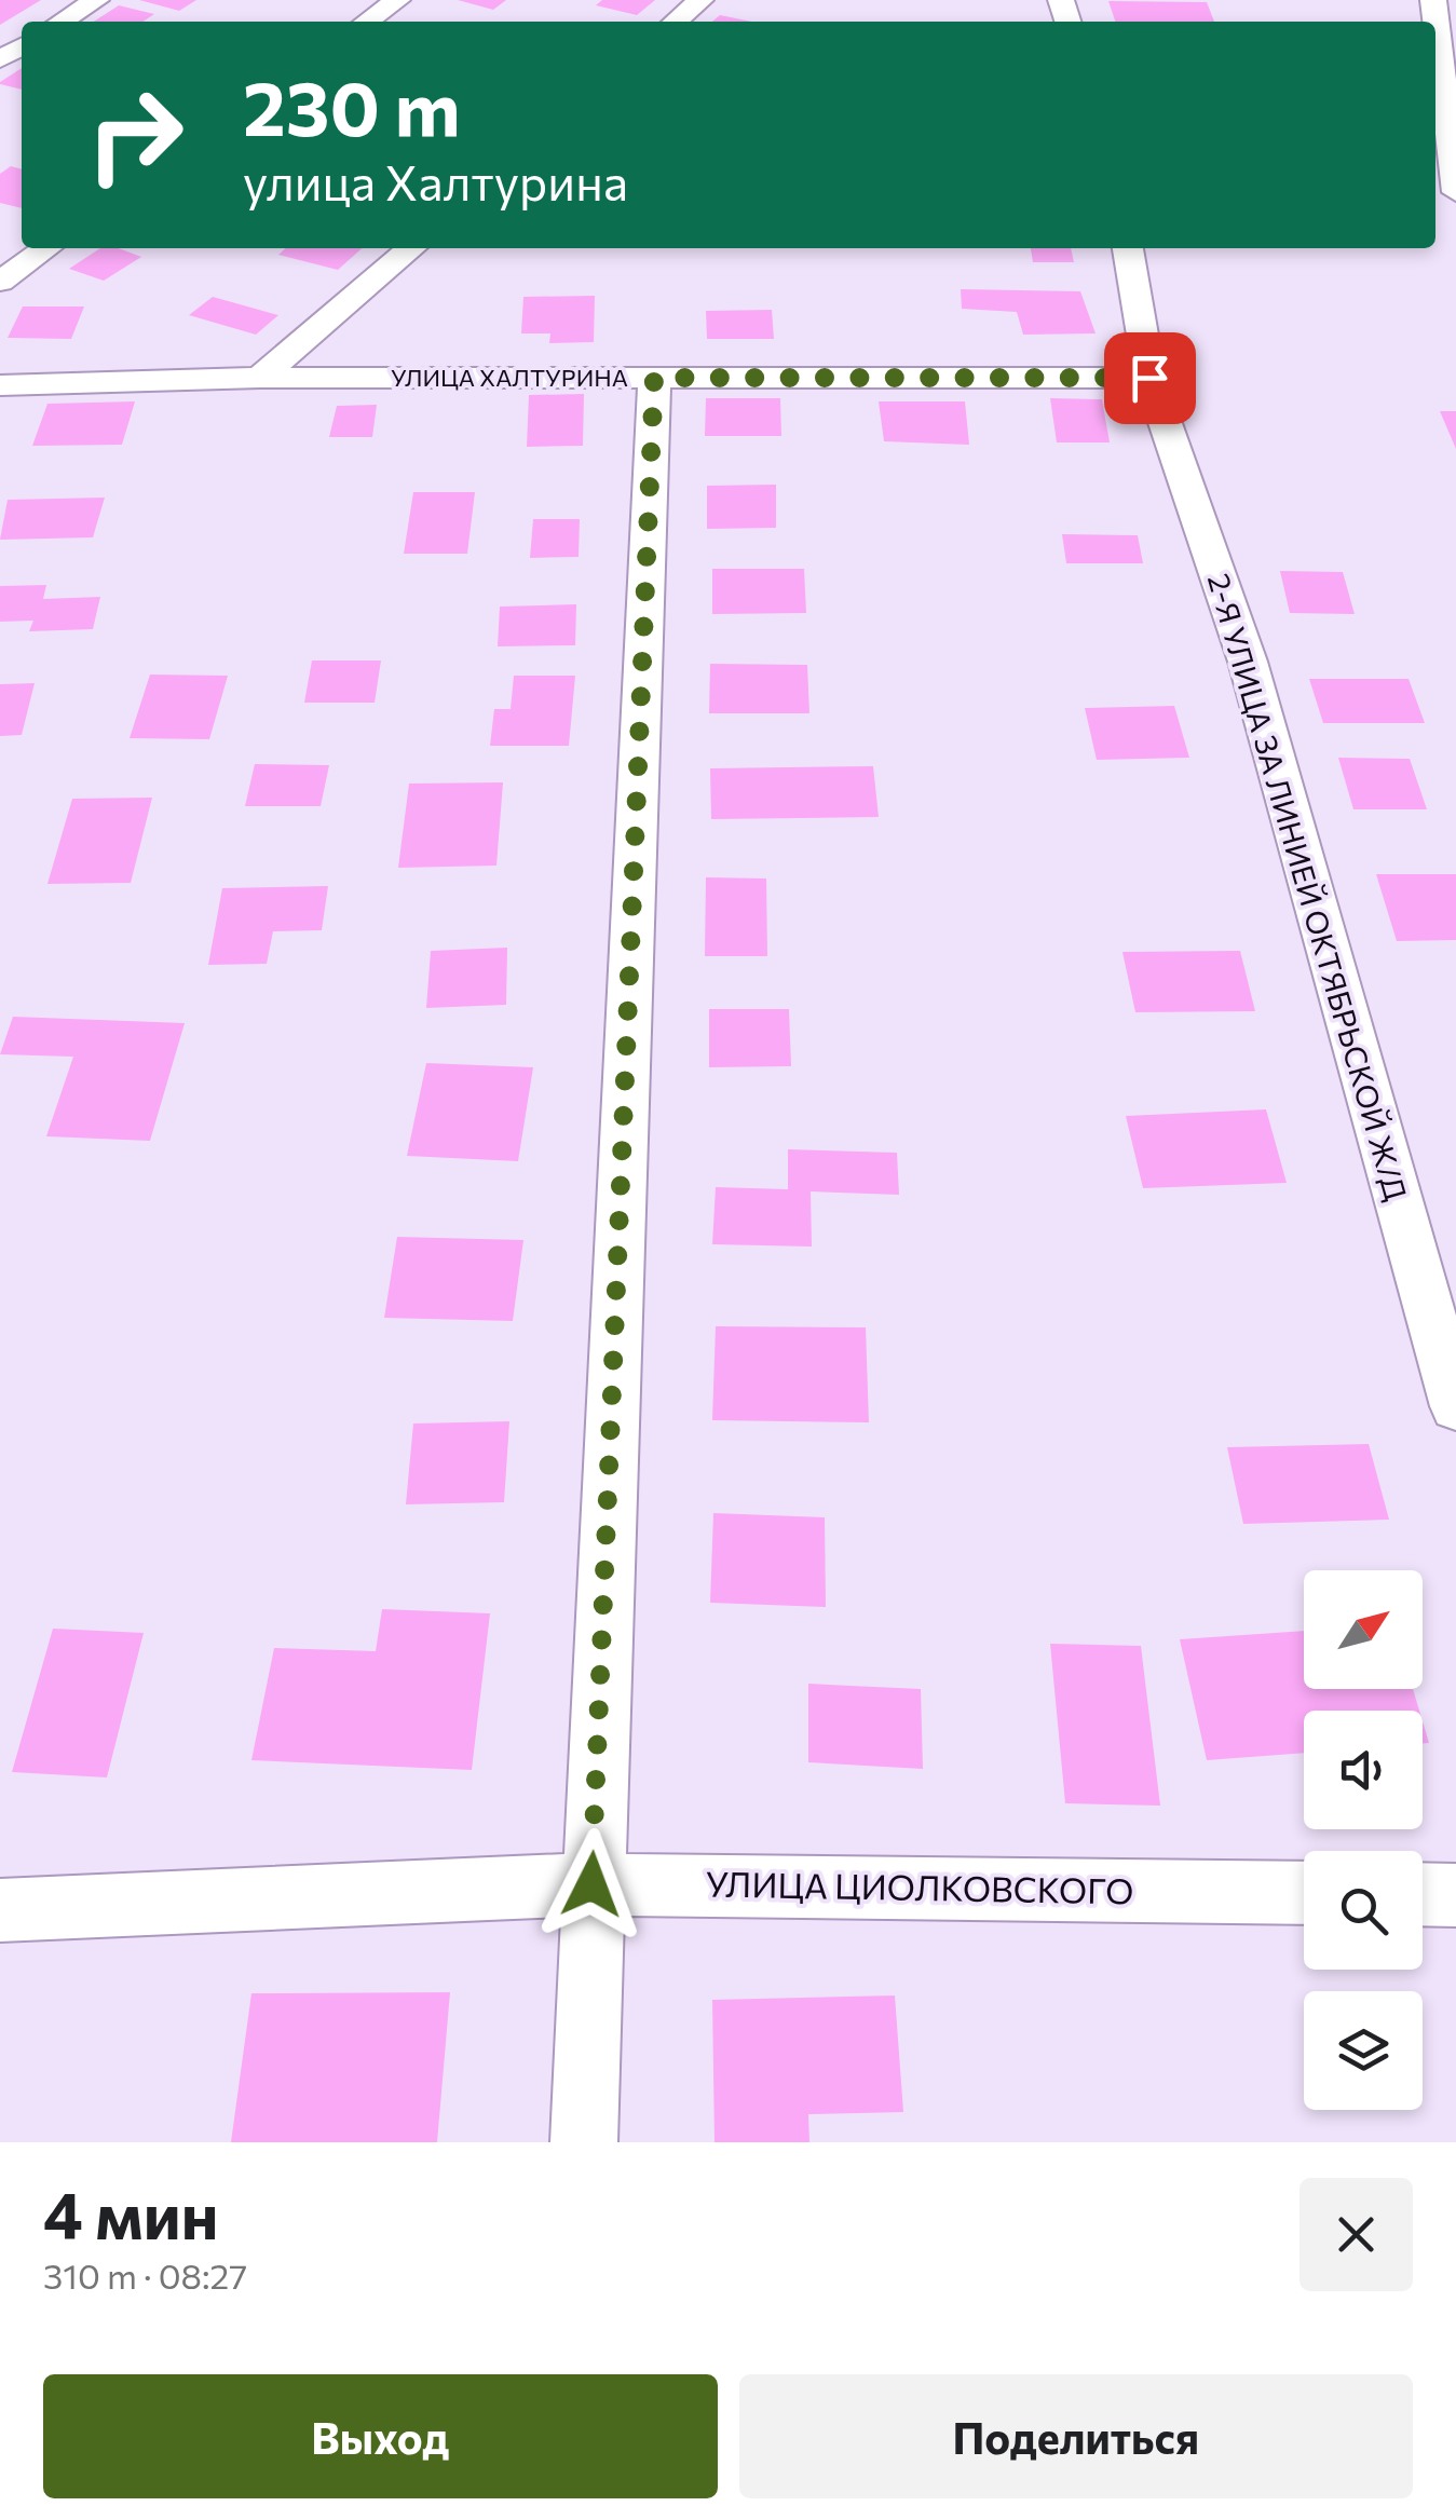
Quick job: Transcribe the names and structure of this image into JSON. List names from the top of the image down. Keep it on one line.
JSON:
{"streets":{"street":["УЛИЦА ХАЛТУРИНА","2-Я УЛИЦА ЗА ЛИНИЕЙ ОКТЯБРЬСКОЙ Ж/Д","УЛИЦА ЦИОЛКОВСКОГО"]},"crossings":[["УЛИЦА ХАЛТУРИНА","2-Я УЛИЦА ЗА ЛИНИЕЙ ОКТЯБРЬСКОЙ Ж/Д"]],"north":"top right","page":{"turn":["230 m","улица Халтурина"],"heading":["4 мин","310 m · 08:27"],"buttons":["Выход","Поделиться"]}}
